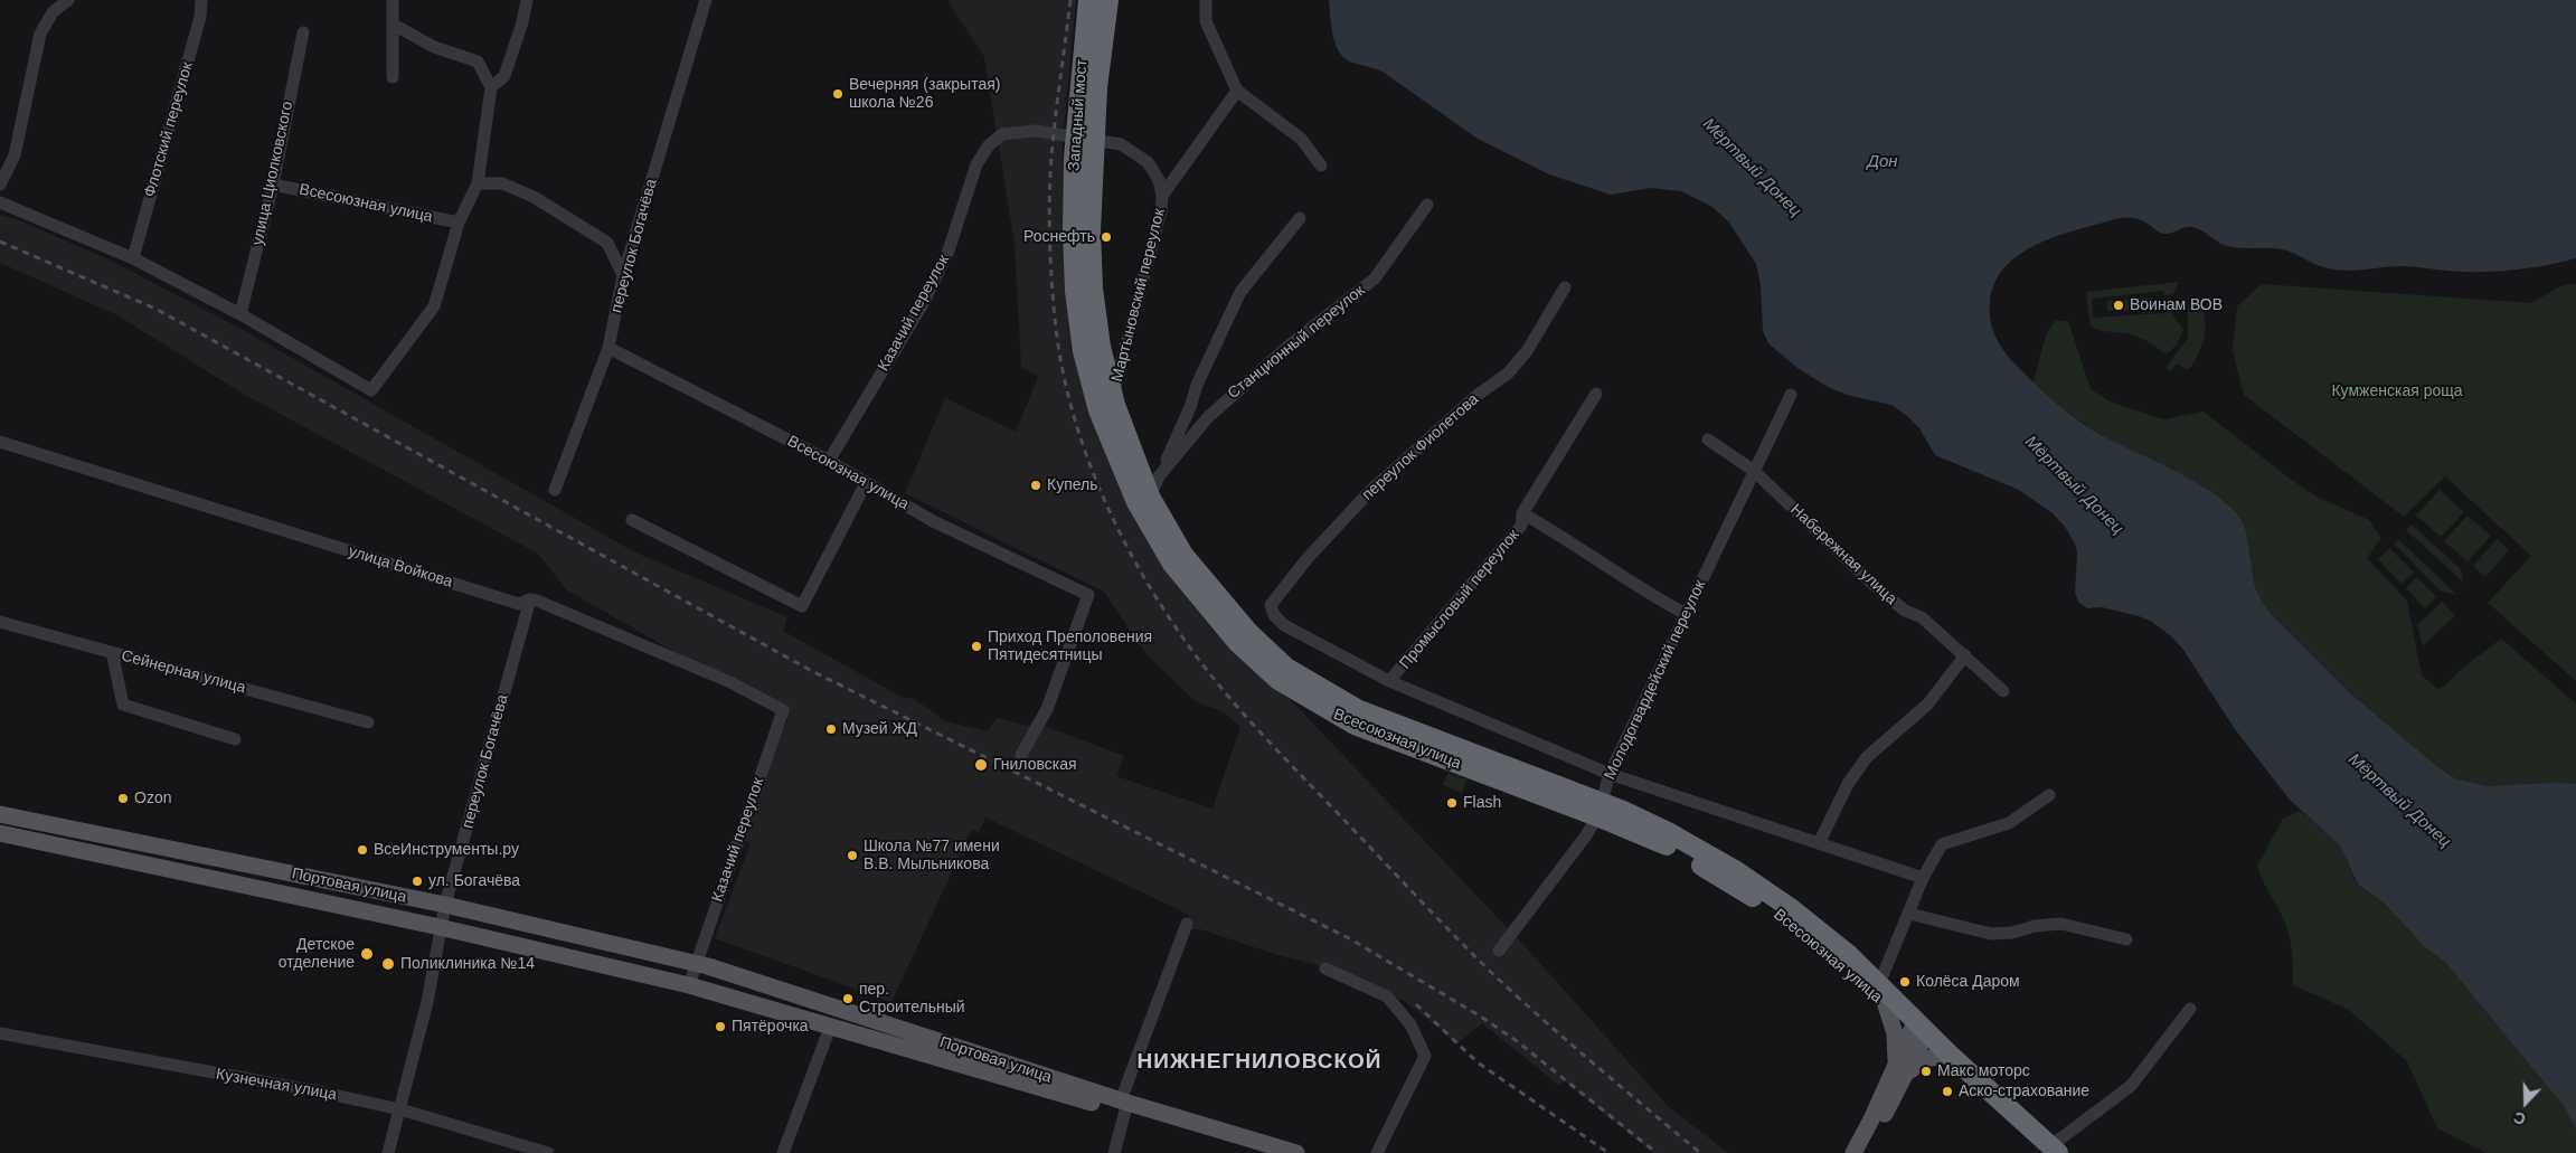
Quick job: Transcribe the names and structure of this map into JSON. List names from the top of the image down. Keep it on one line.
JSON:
{"streets":{"highway":["Западный мост","Всесоюзная улица"],"main road":["Портовая улица"],"street":["Флотский переулок","улица Циолковского","переулок Богачёва","Мартыновский переулок","Казачий переулок","Станционный переулок","переулок Фиолетова","Набережная улица","улица Войкова","Промысловый переулок","Сейнерная улица","Молодогвардейский переулок","Кузнечная улица"]},"crossings":[["Западный мост","Всесоюзная улица"],["улица Циолковского","Всесоюзная улица"],["Всесоюзная улица","переулок Богачёва"],["Всесоюзная улица","Мартыновский переулок"],["Всесоюзная улица","Казачий переулок"],["Всесоюзная улица","Станционный переулок"],["Всесоюзная улица","Молодогвардейский переулок"],["переулок Богачёва","улица Войкова"],["переулок Богачёва","Портовая улица"],["переулок Богачёва","Кузнечная улица"],["Мартыновский переулок","Казачий переулок"],["Казачий переулок","улица Войкова"],["Казачий переулок","Портовая улица"],["переулок Фиолетова","Промысловый переулок"],["Набережная улица","Молодогвардейский переулок"],["Промысловый переулок","Молодогвардейский переулок"]],"districts":["НИЖНЕГНИЛОВСКОЙ"],"water":["Дон","Мёртвый Донец"],"parks":["Кумженская роща"],"places":["Вечерняя (закрытая) школа №26","Роснефть","Воинам ВОВ","Купель","Приход Преполовения Пятидесятницы","Музей ЖД","Гниловская","Ozon","Flash","ВсеИнструменты.ру","Школа №77 имени В.В. Мыльникова","ул. Богачёва","Детское отделение","Поликлиника №14","Колёса Даром","пер. Строительный","Пятёрочка","Макс моторс","Аско-страхование"],"north":"bottom"}
